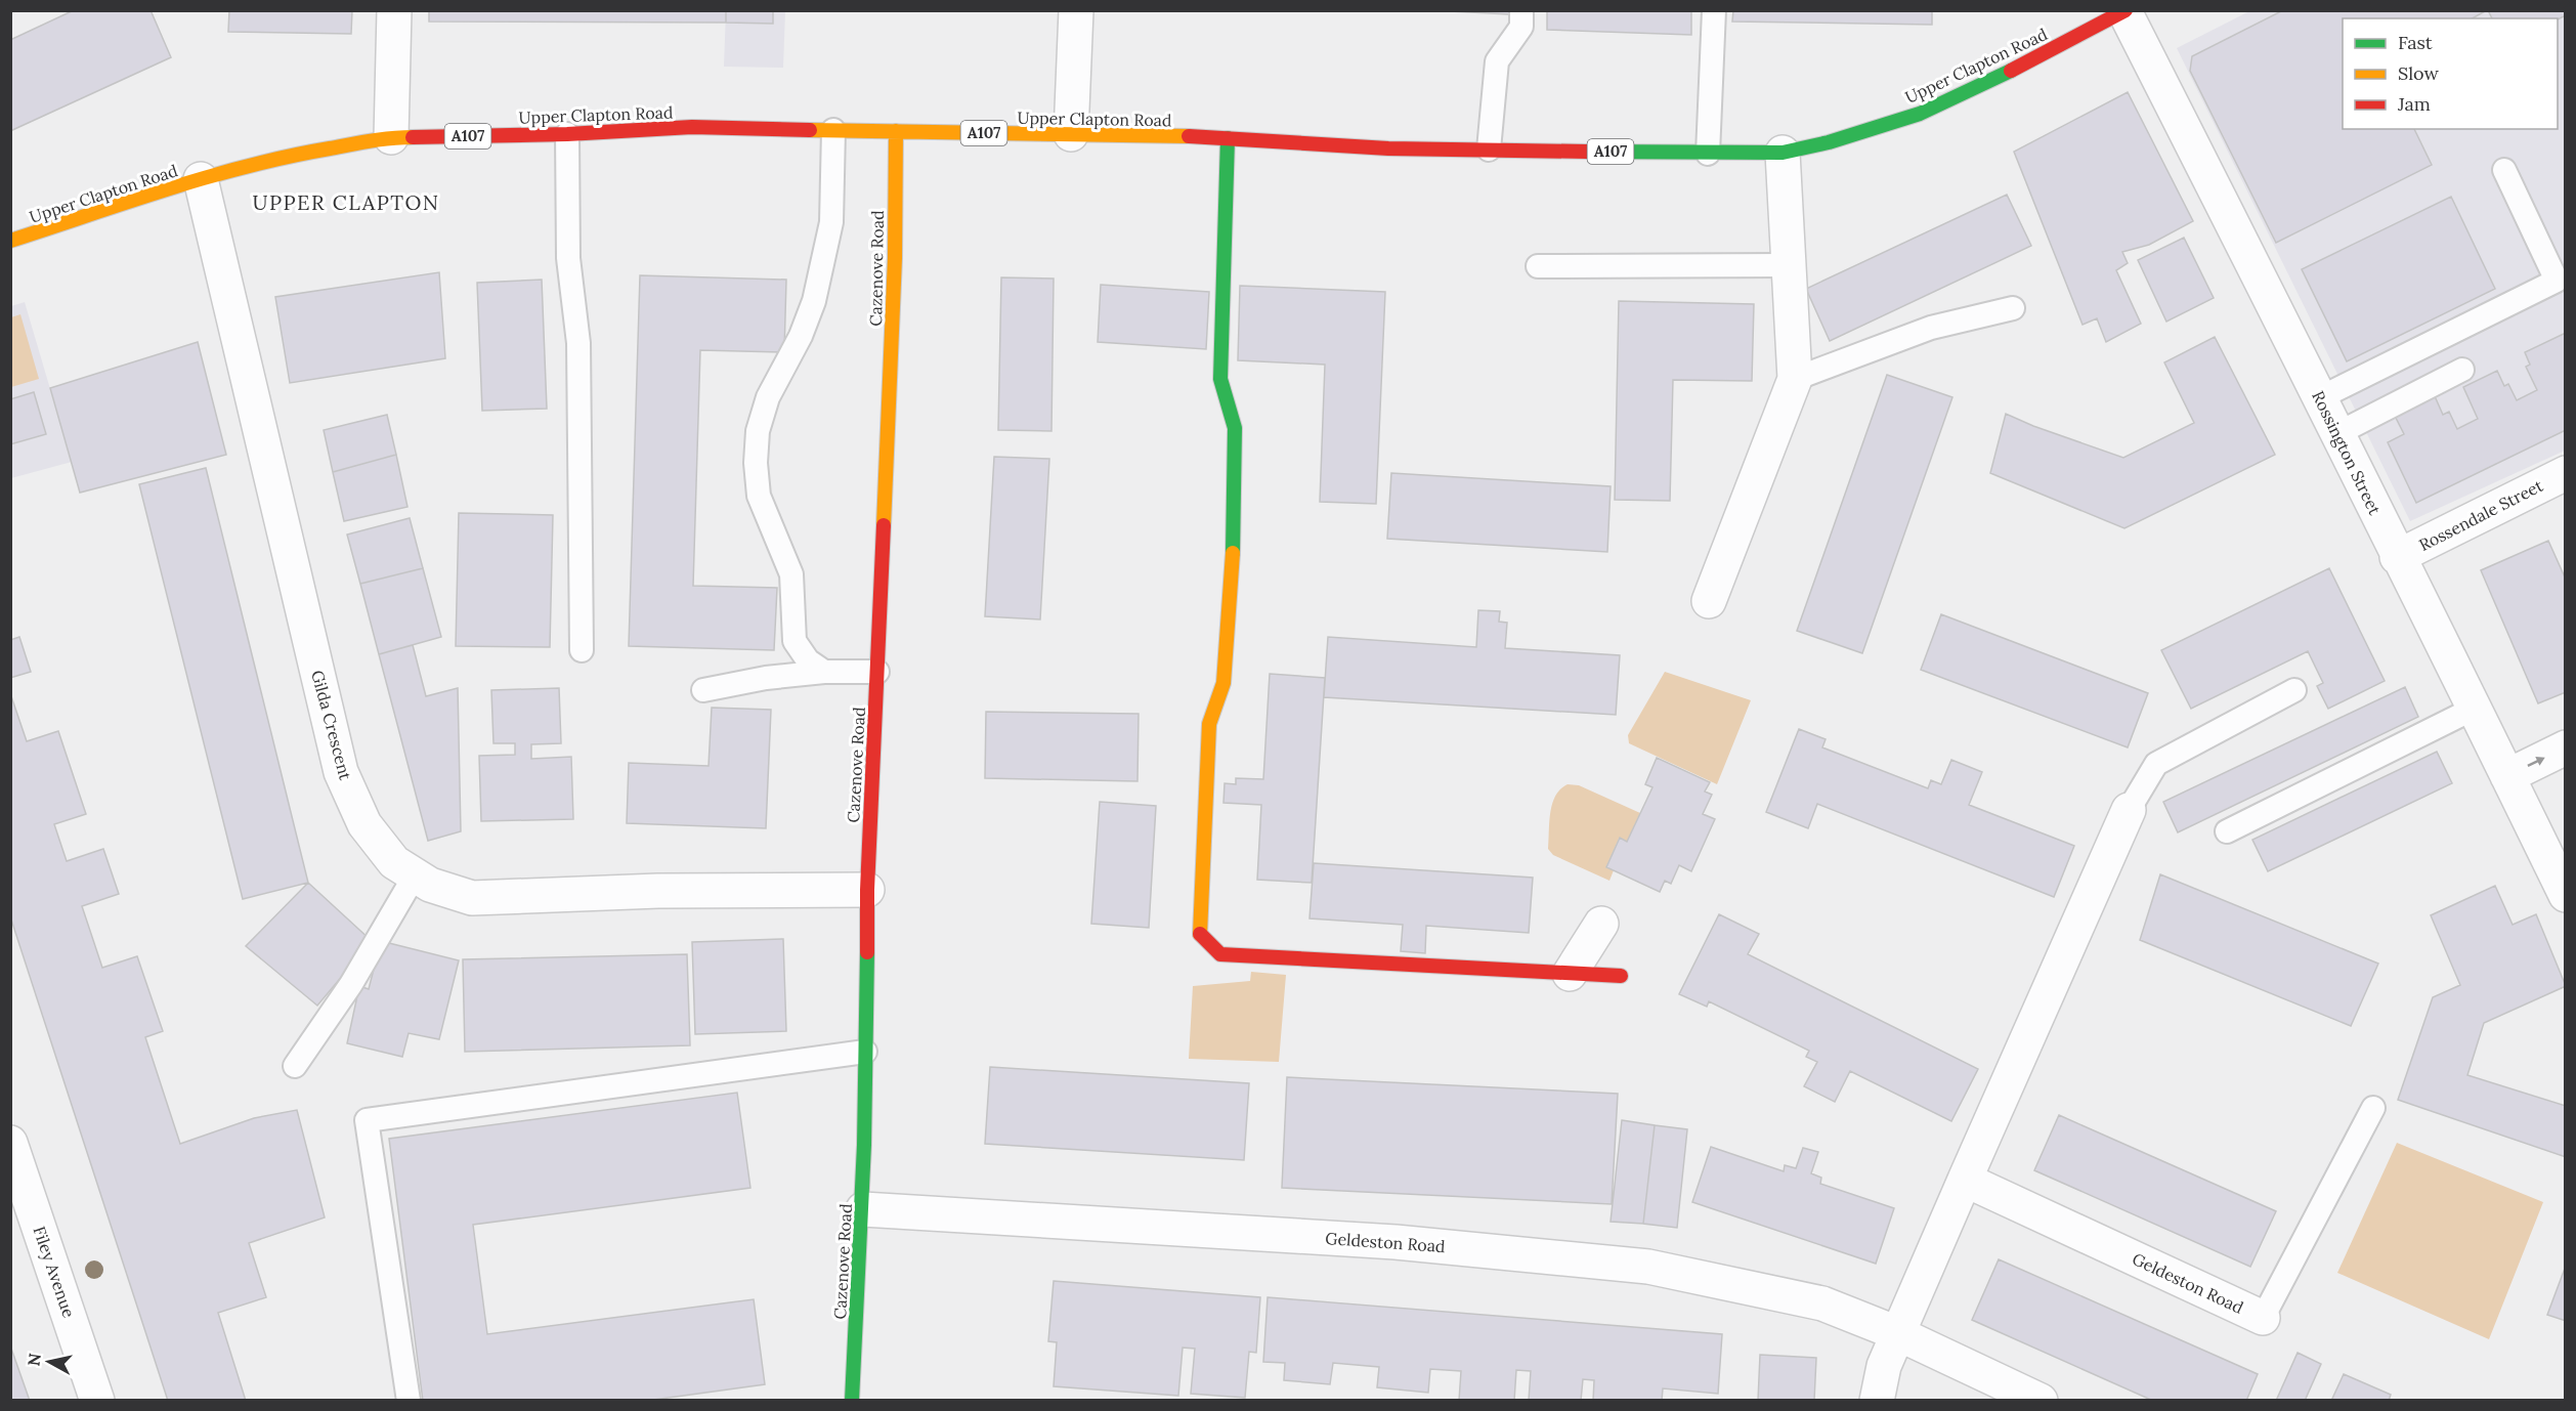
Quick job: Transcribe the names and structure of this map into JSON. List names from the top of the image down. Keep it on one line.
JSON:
{"streets":{"main road":["Upper Clapton Road","A107","Cazenove Road"],"street":["Rossington Street","Rossendale Street","Gilda Crescent","Geldeston Road","Filey Avenue"]},"crossings":[["Upper Clapton Road","Cazenove Road"],["Upper Clapton Road","Rossington Street"],["Upper Clapton Road","Gilda Crescent"],["Cazenove Road","Gilda Crescent"],["Cazenove Road","Geldeston Road"],["Rossington Street","Rossendale Street"]],"districts":["UPPER CLAPTON"],"legend":["Fast","Slow","Jam"],"north":"left"}
